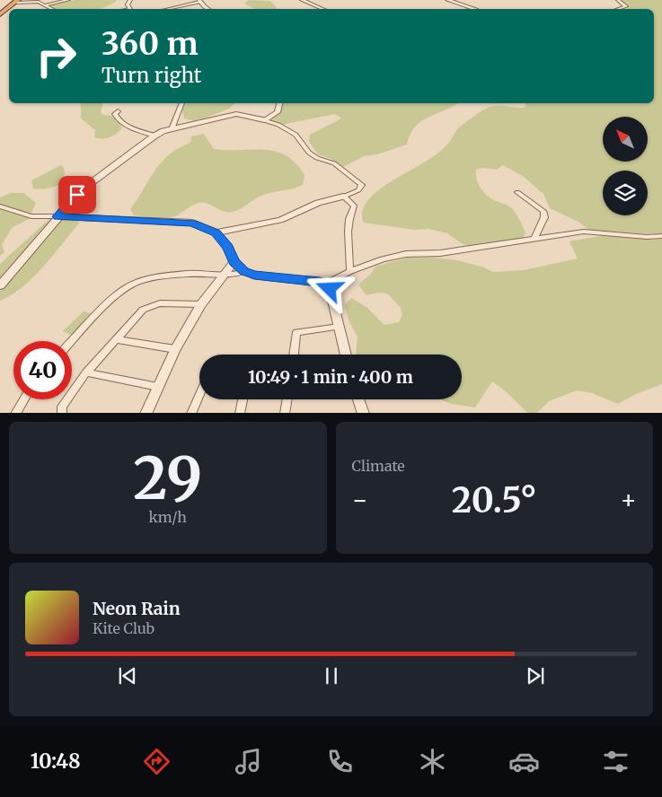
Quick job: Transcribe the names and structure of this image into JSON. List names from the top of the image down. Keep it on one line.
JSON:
{"north":"top left","page":{"turn":["360 m","Turn right"],"limit":"40","trip":"10:49 · 1 min · 400 m","tile":[["29","km/h"],"Climate"],"heat":["−","20.5°","+"],"song":["Neon Rain","Kite Club"],"tabs":"10:48"}}
